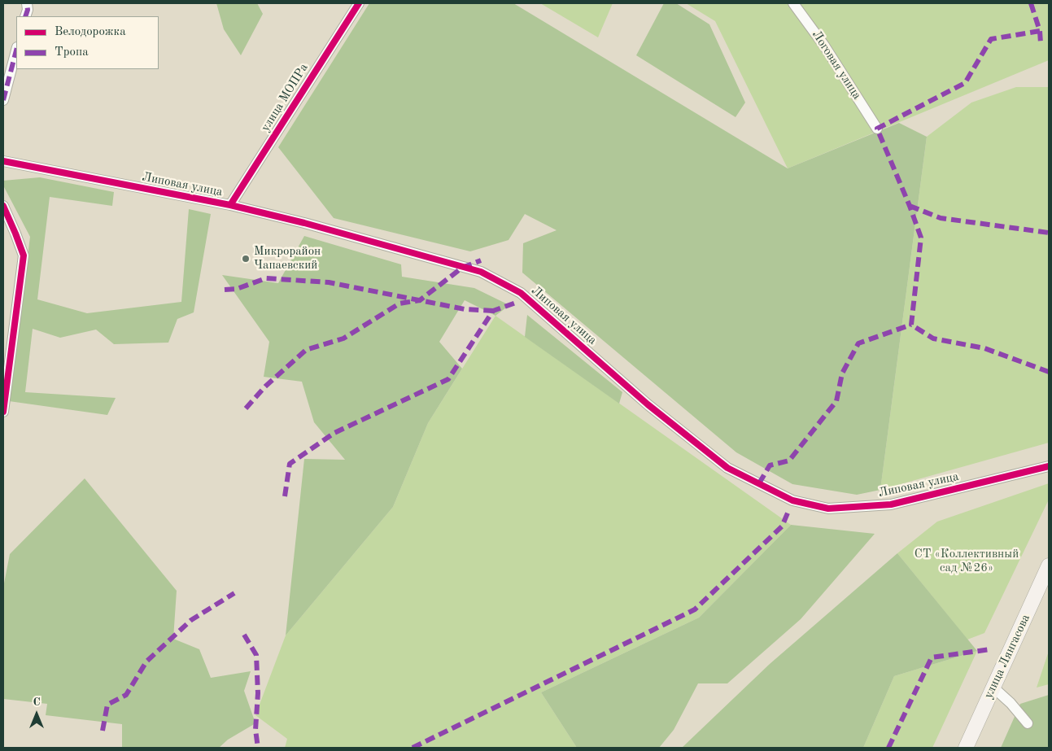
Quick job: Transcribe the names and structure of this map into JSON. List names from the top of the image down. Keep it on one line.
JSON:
{"streets":{"main road":["улица Лянгасова"],"street":["Логовая улица","улица МОПРа","Липовая улица"]},"crossings":[["улица МОПРа","Липовая улица"]],"parks":["СТ «Коллективный сад №26»"],"places":["Микрорайон Чапаевский"],"legend":["Велодорожка","Тропа"],"north":"top"}
